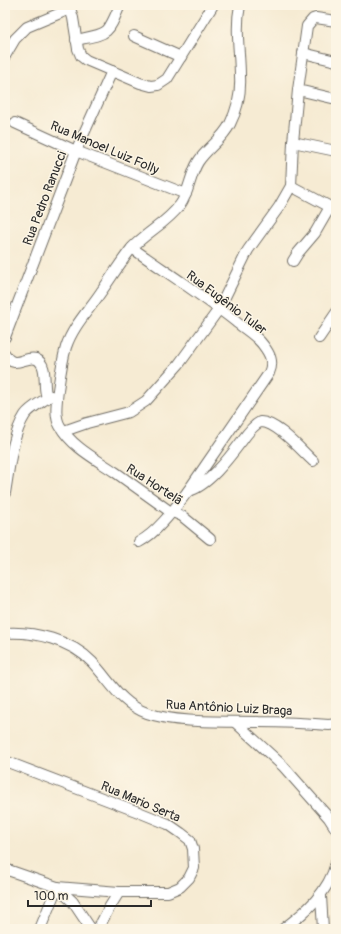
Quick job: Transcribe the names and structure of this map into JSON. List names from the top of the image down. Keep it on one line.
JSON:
{"streets":{"street":["Rua Manoel Luiz Folly","Rua Pedro Ranucci","Rua Eugênio Tuler","Rua Hortelã","Rua Antônio Luiz Braga","Rua Mario Serta"]},"crossings":[["Rua Manoel Luiz Folly","Rua Pedro Ranucci"],["Rua Eugênio Tuler","Rua Hortelã"]],"scale_bar":"100 m"}
